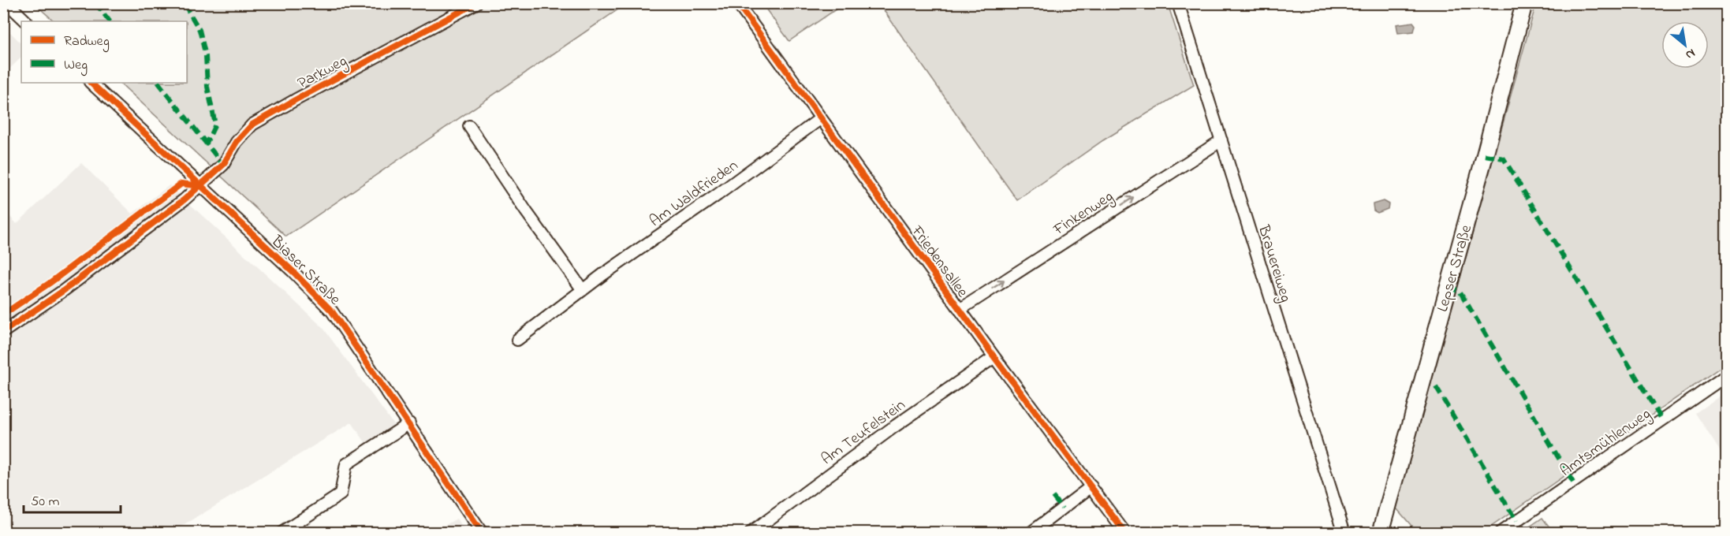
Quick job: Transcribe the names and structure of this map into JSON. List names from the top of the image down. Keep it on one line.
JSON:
{"streets":{"street":["Parkweg","Am Waldfrieden","Finkenweg","Friedensallee","Brauereiweg","Lepser Straße","Biaser Straße","Am Teufelstein","Amtsmühlenweg"]},"crossings":[["Parkweg","Biaser Straße"],["Am Waldfrieden","Friedensallee"],["Finkenweg","Friedensallee"],["Finkenweg","Brauereiweg"],["Friedensallee","Am Teufelstein"]],"one_way":["Finkenweg"],"legend":["Radweg","Weg"],"scale_bar":"50 m","north":"bottom right"}
